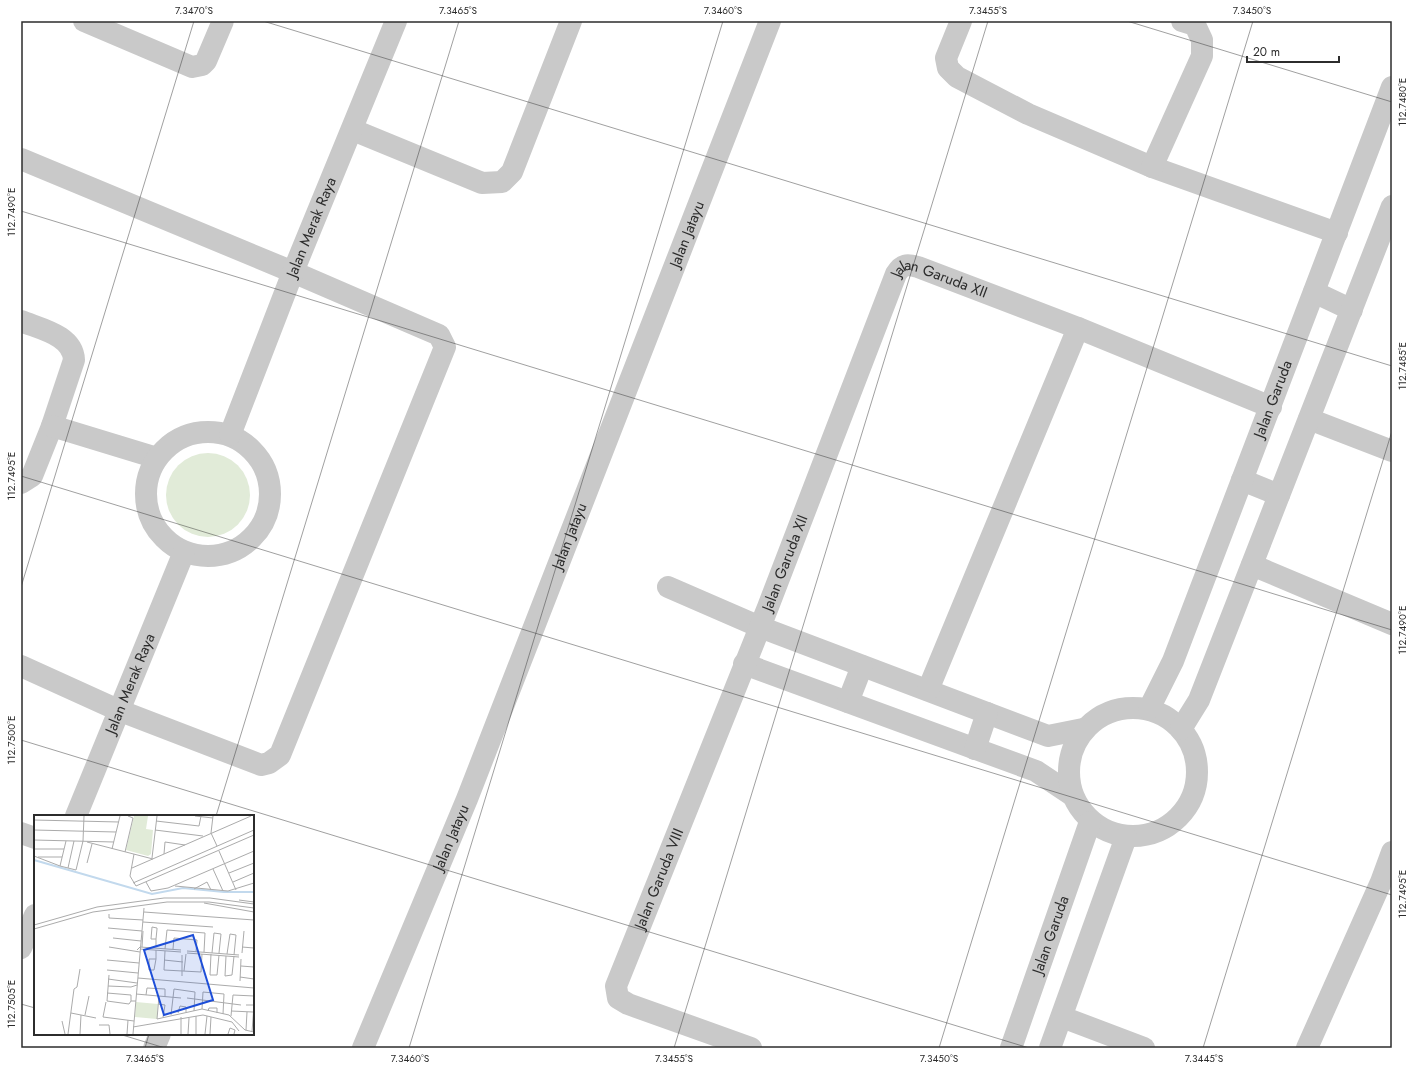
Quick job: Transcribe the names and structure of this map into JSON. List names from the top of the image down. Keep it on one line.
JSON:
{"streets":{"street":["Jalan Merak Raya","Jalan Jatayu","Jalan Garuda XII","Jalan Garuda","Jalan Garuda VIII"]},"crossings":[["Jalan Garuda XII","Jalan Garuda"],["Jalan Garuda XII","Jalan Garuda VIII"]],"scale_bar":"20 m","coordinates":["7.3470°S","7.3465°S","7.3460°S","7.3455°S","7.3450°S","112.7480°E","112.7490°E","112.7485°E","112.7495°E","112.7500°E","112.7505°E","7.3445°S"]}
